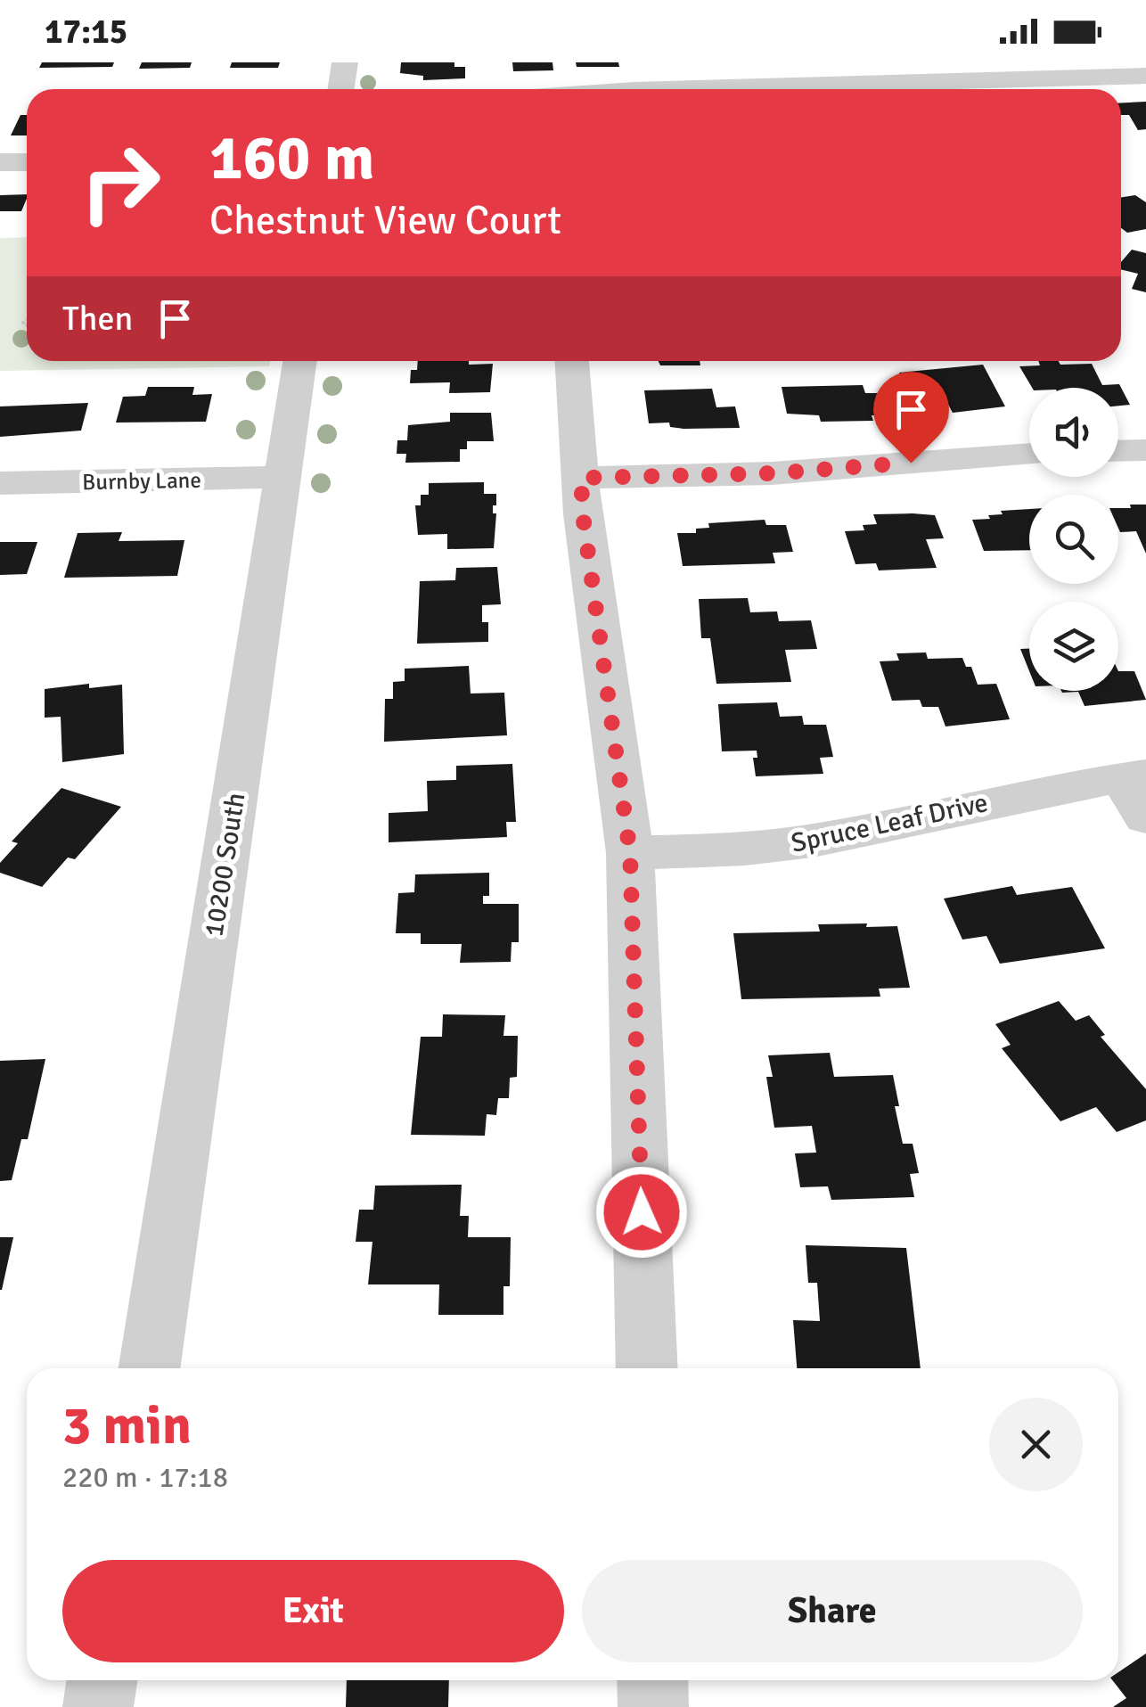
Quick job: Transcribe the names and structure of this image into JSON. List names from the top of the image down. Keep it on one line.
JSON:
{"streets":{"street":["Burnby Lane","Spruce Leaf Drive","10200 South"]},"crossings":[["Burnby Lane","10200 South"]],"page":{"status":"17:15","turn":["160 m","Chestnut View Court"],"then":"Then","heading":["3 min","220 m · 17:18"],"buttons":["Exit","Share"]}}
